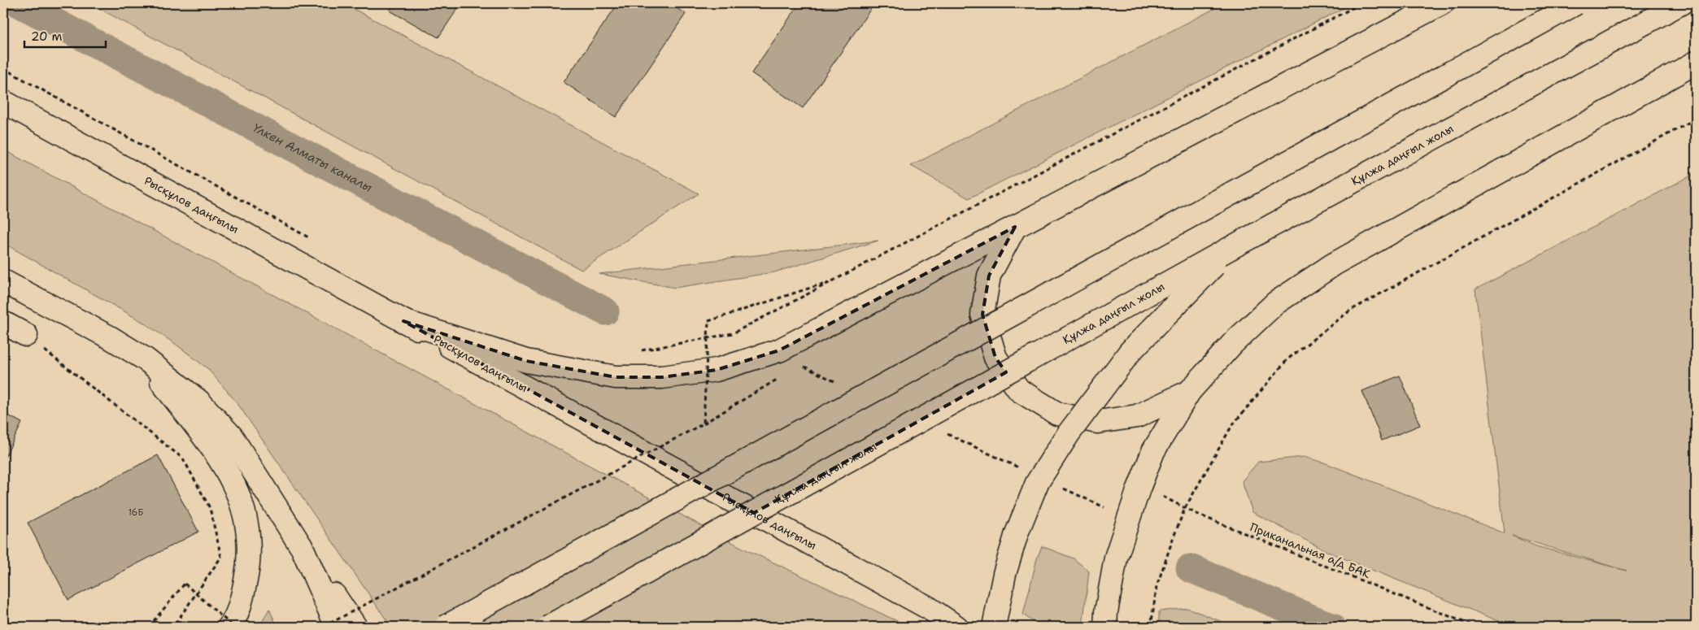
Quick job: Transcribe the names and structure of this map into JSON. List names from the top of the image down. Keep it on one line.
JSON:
{"streets":{"main road":["Құлжа даңғыл жолы","Рысқұлов даңғылы"],"path":["Приканальная а/д БАК"]},"water":["Үлкен Алматы каналы"],"house_numbers":["16Б"],"scale_bar":"20 m"}
